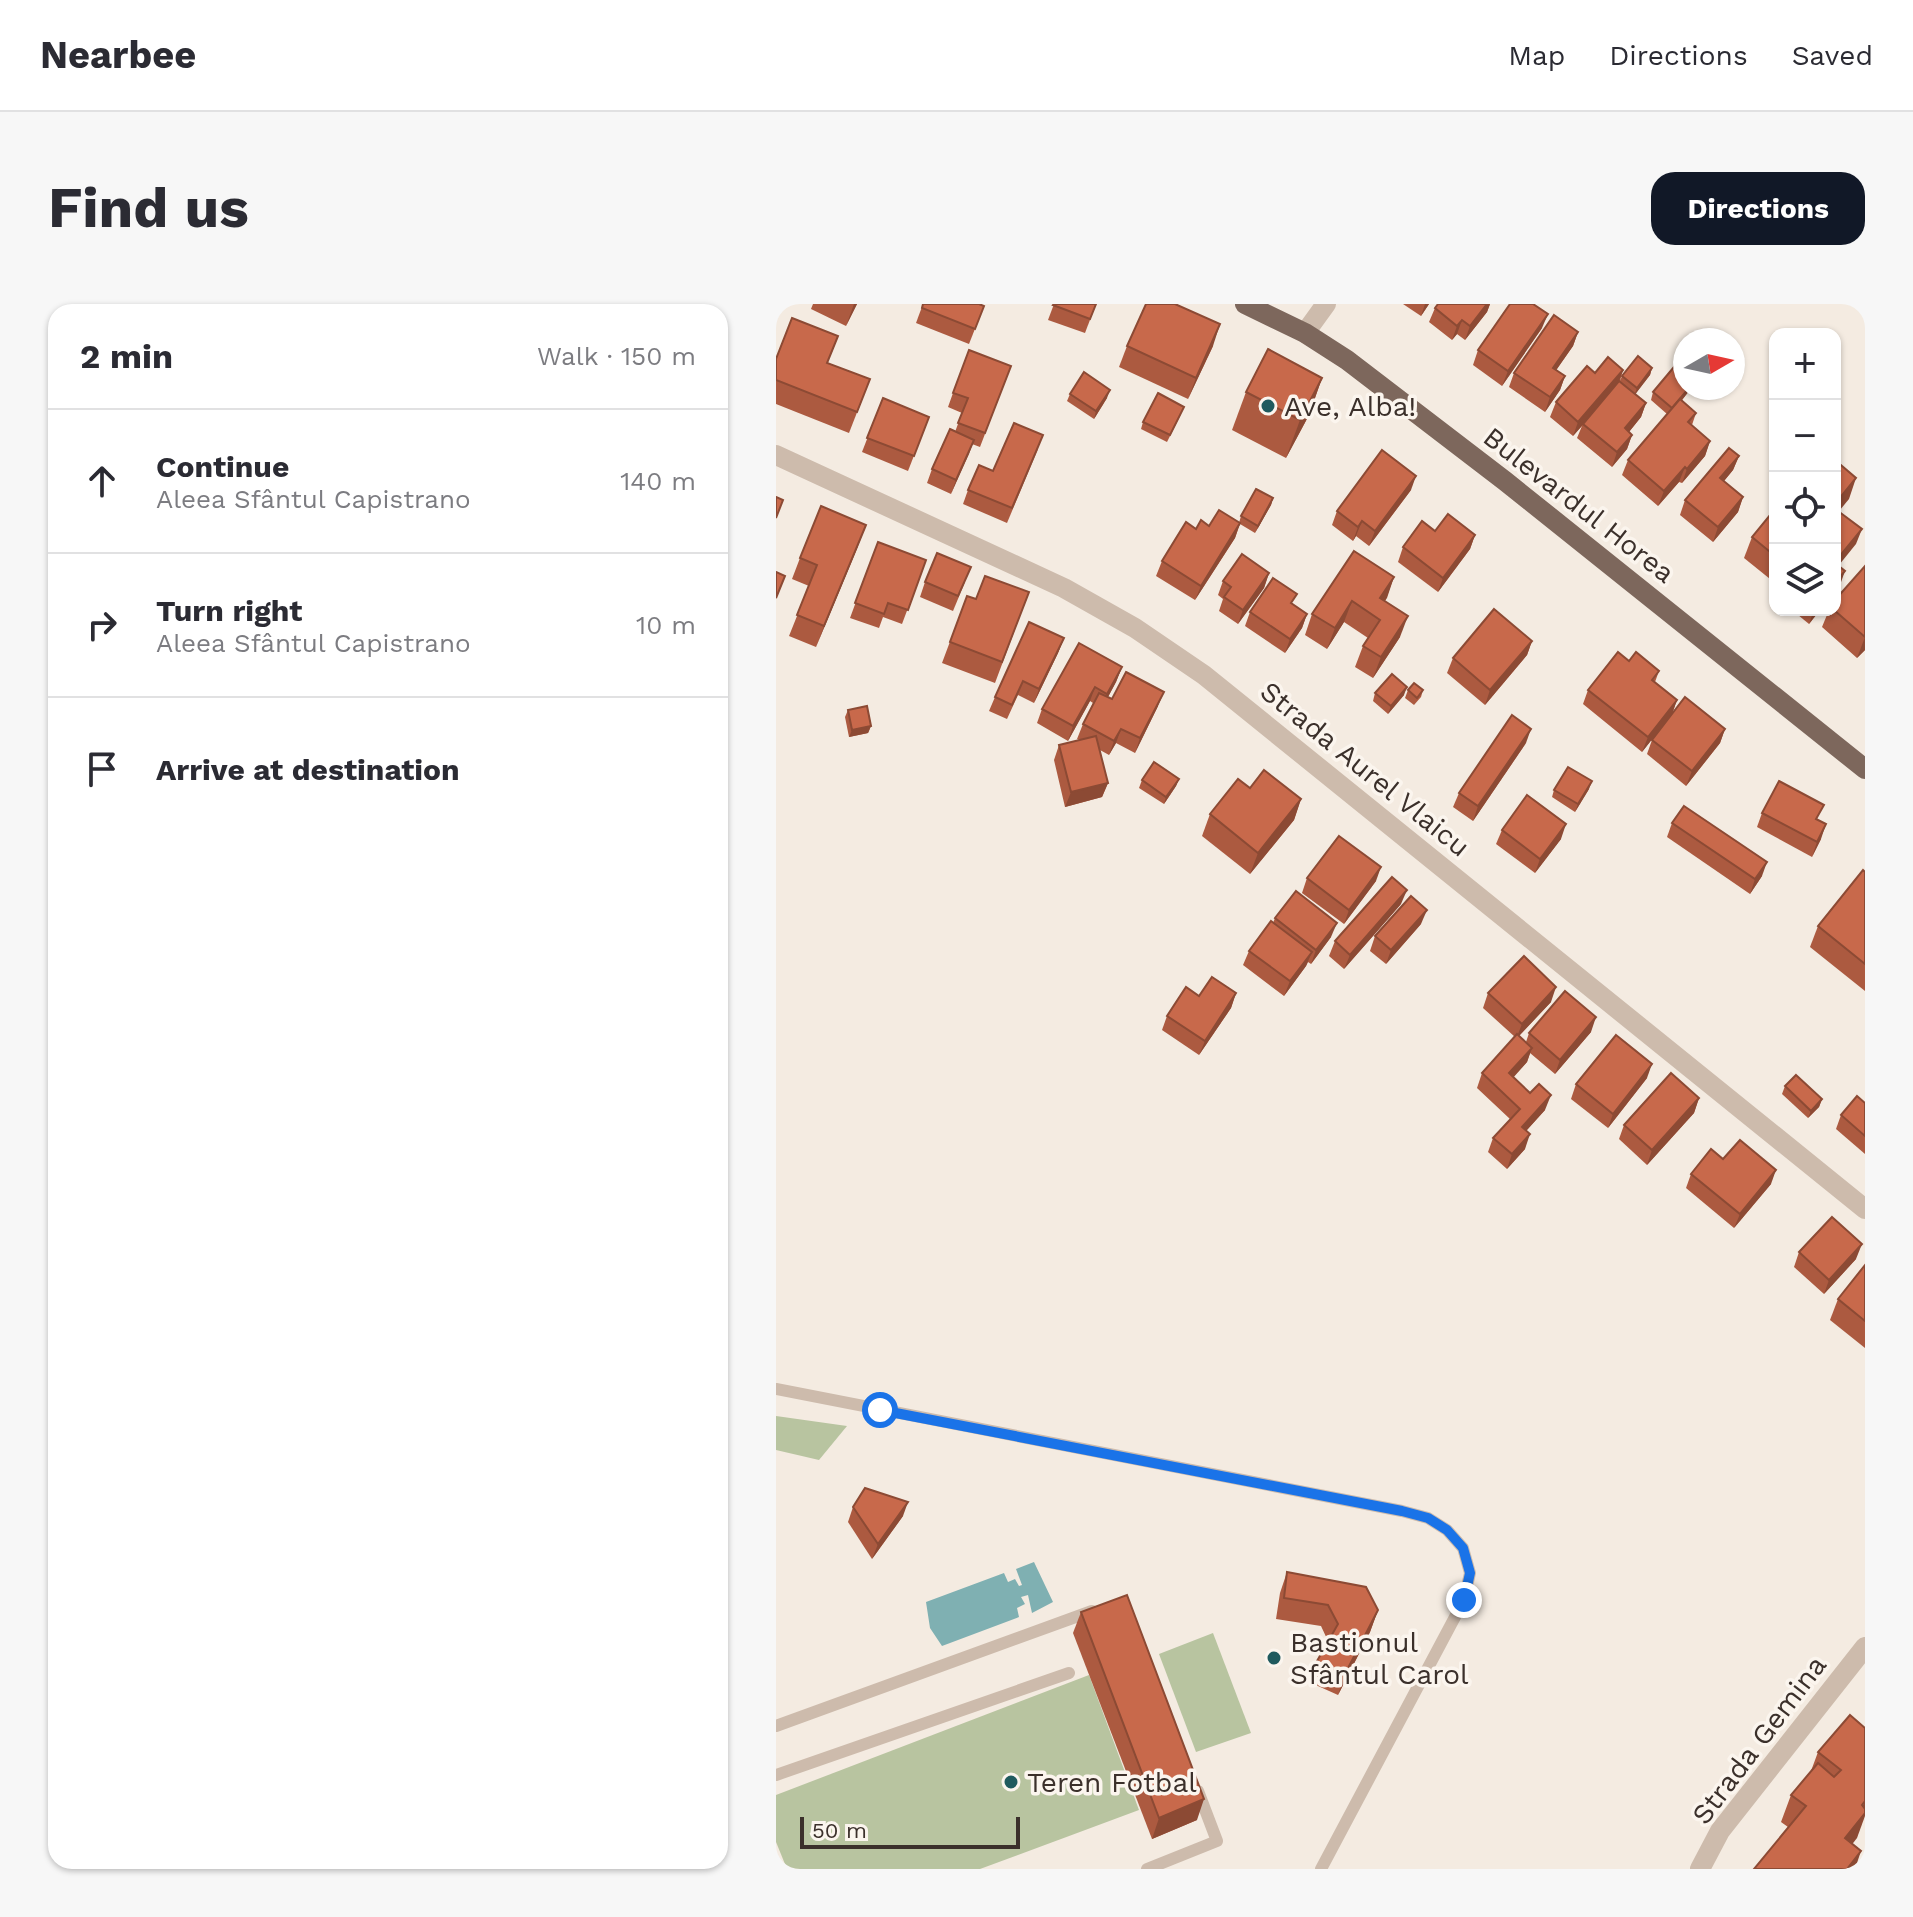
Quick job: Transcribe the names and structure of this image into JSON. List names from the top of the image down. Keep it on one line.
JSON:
{"streets":{"main road":["Bulevardul Horea"],"street":["Strada Aurel Vlaicu","Strada Gemina"]},"places":["Ave, Alba!","Bastionul Sfântul Carol","Teren Fotbal"],"scale_bar":"50 m","north":"right","page":{"header":"Nearbee","nav":["Map","Directions","Saved"],"buttons":"Directions","title":"Find us","heading":["2 min","Walk · 150 m"],"map_buttons":["+","−"],"list":[["Continue","Aleea Sfântul Capistrano","140 m"],["Turn right","Aleea Sfântul Capistrano","10 m"],"Arrive at destination"],"scale":"50 m"}}
